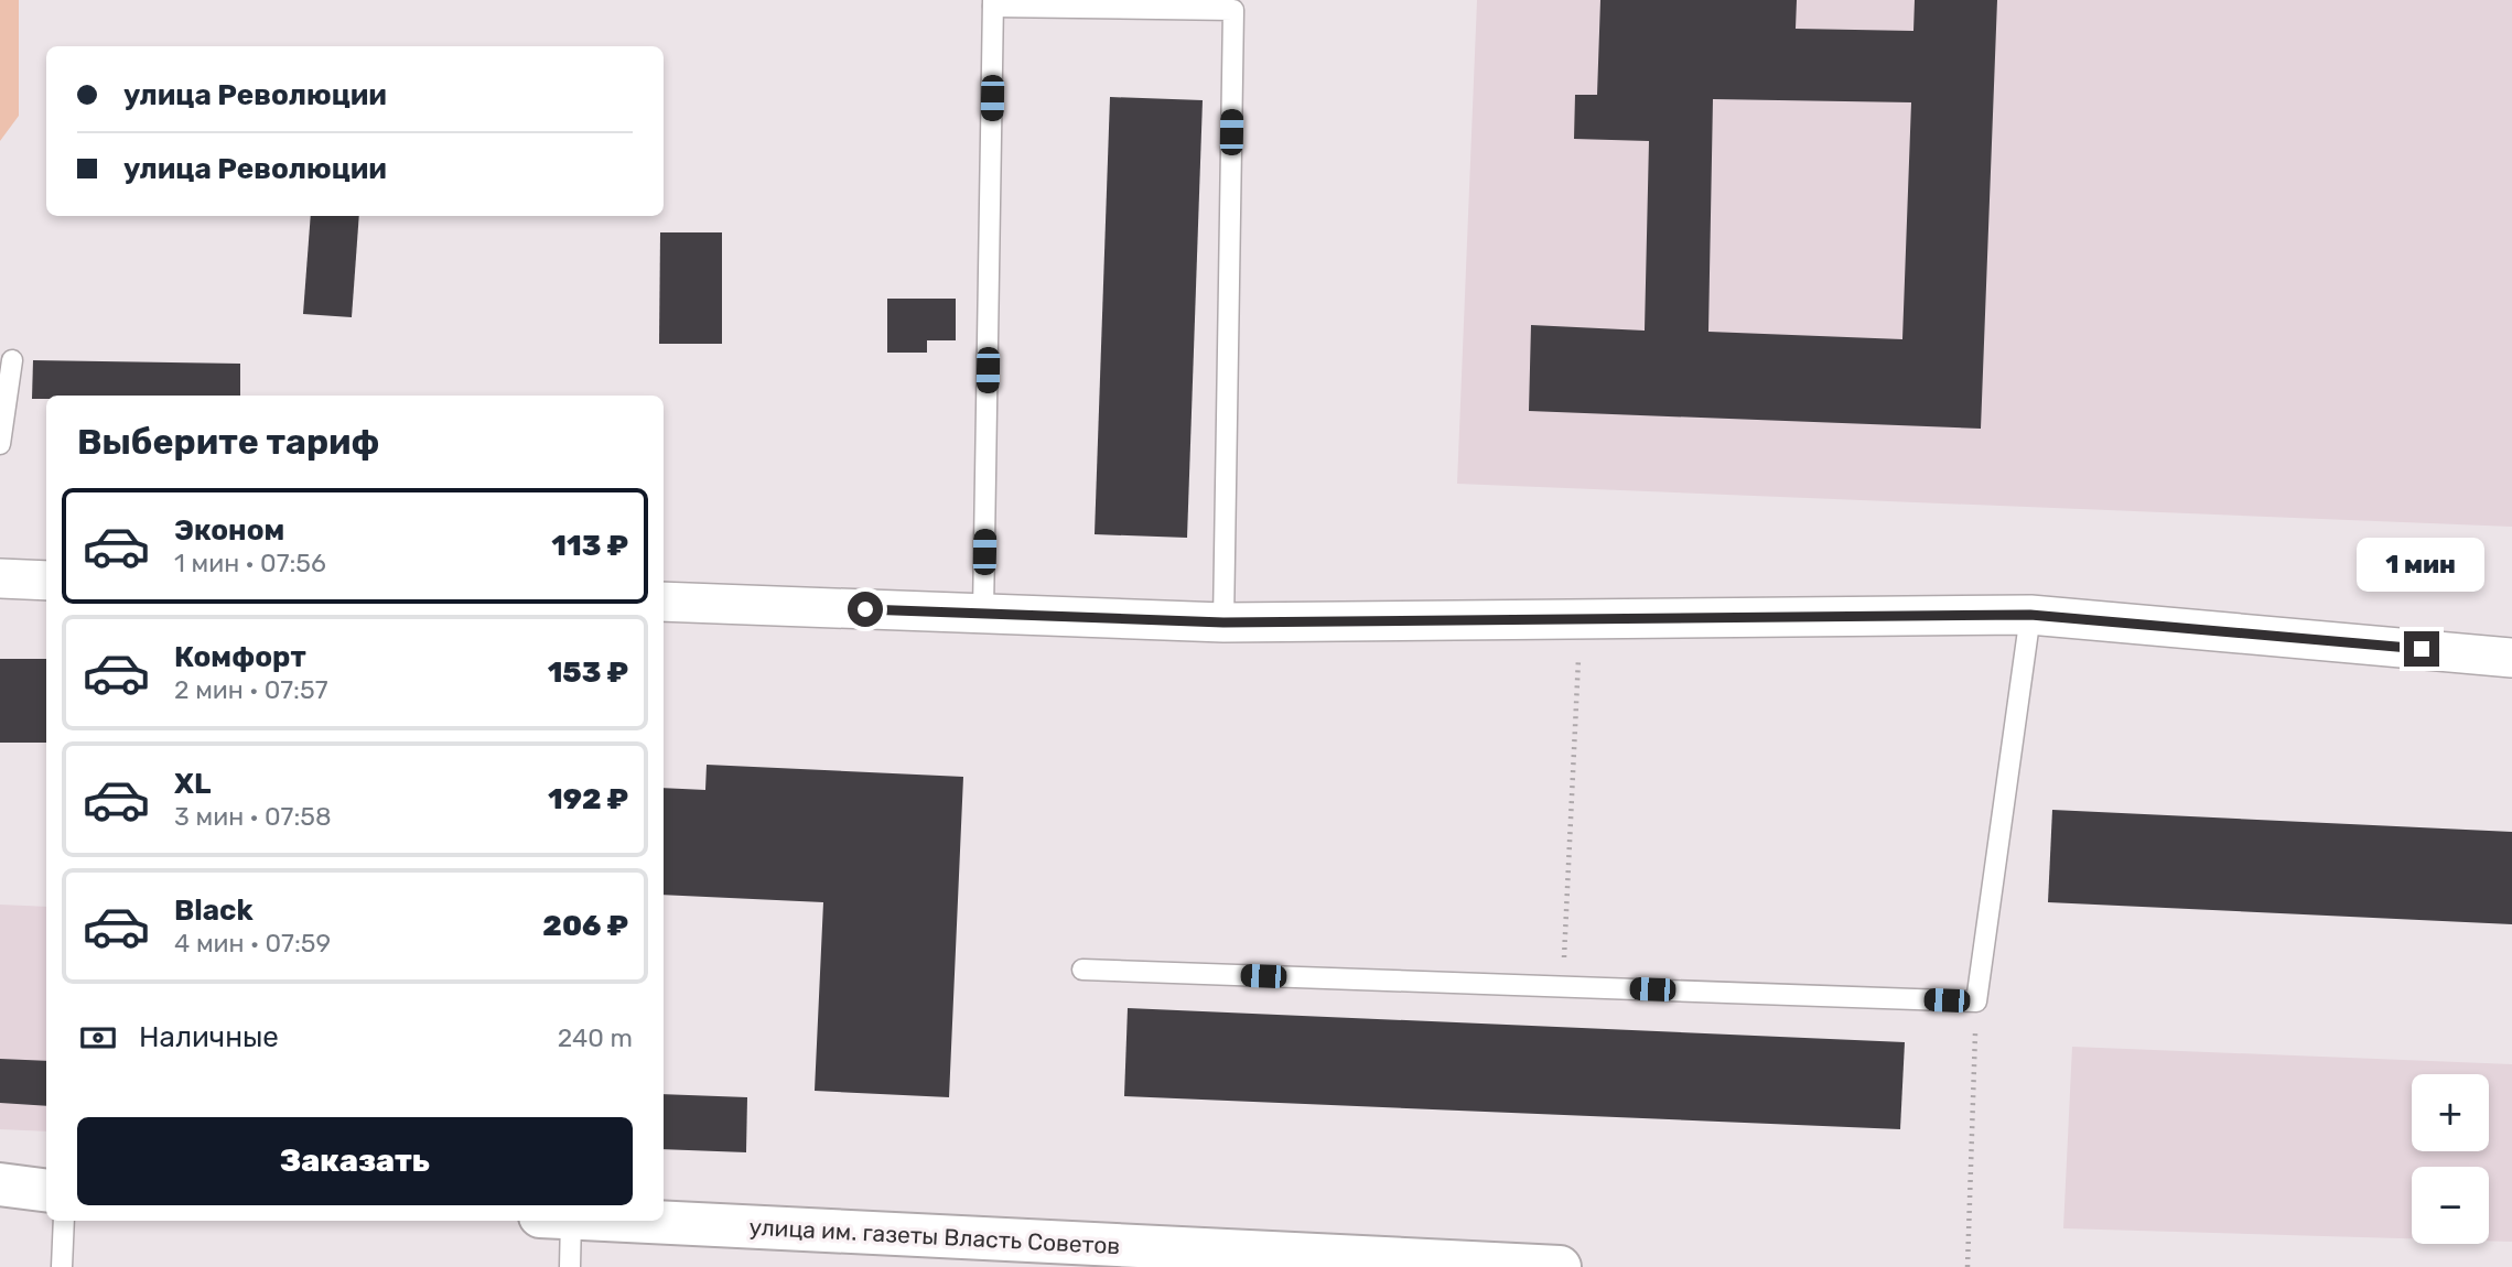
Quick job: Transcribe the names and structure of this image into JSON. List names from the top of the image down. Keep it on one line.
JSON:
{"streets":{"street":["улица им. газеты Власть Советов"]},"page":{"banner":["улица Революции","улица Революции"],"heading":"Выберите тариф","list":[{"name":"Эконом","note":"1 мин · 07:56","value":"113 ₽"},{"name":"Комфорт","note":"2 мин · 07:57","value":"153 ₽"},{"name":"XL","note":"3 мин · 07:58","value":"192 ₽"},{"name":"Black","note":"4 мин · 07:59","value":"206 ₽"}],"bubble":"1 мин","pay":["Наличные","240 m"],"map_buttons":["+","−"],"buttons":"Заказать"}}
